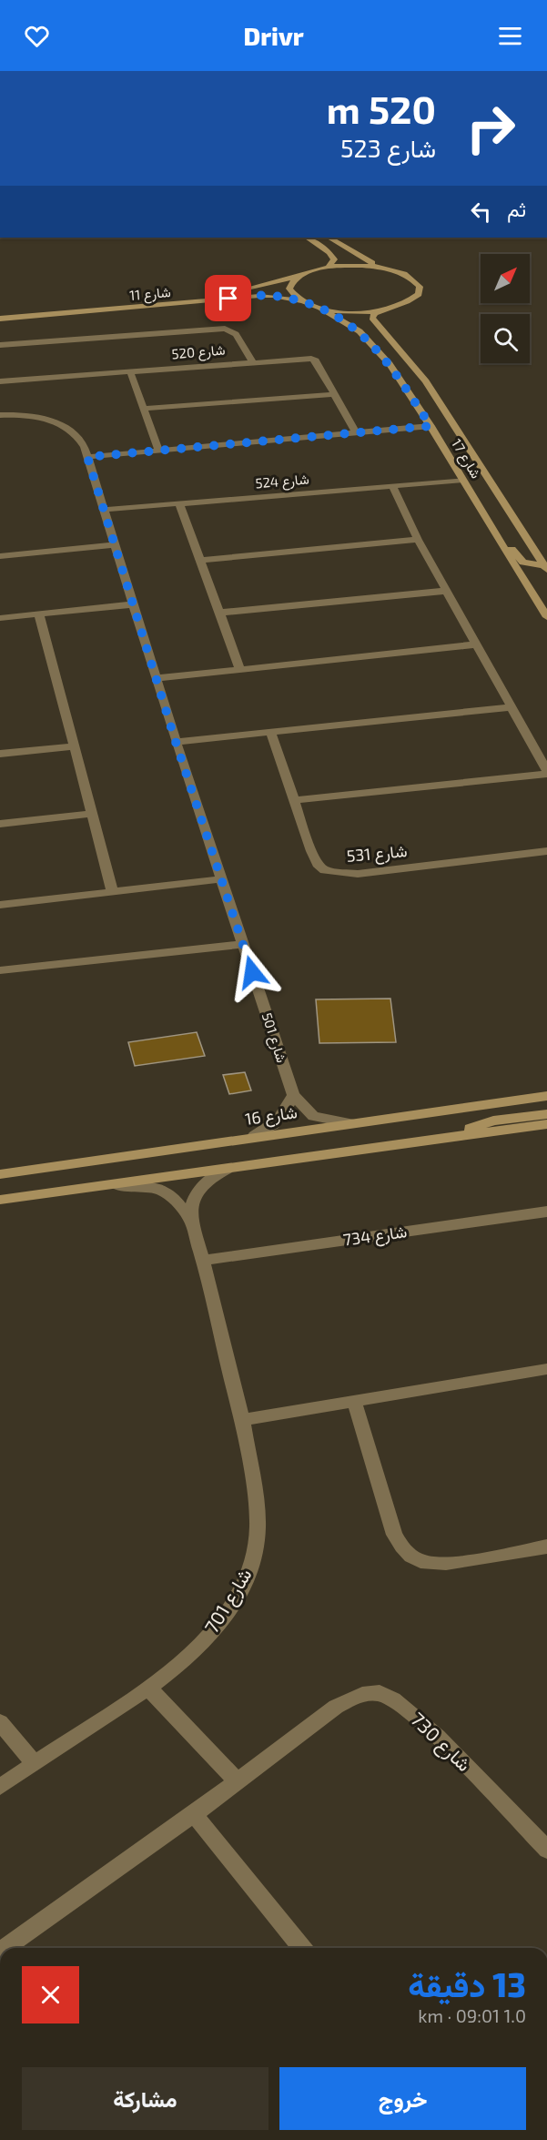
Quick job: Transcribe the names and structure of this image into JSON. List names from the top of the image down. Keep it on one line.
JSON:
{"streets":{"street":["شارع 11","شارع 520","شارع 17","شارع 524","شارع 531","شارع 501","شارع 16","شارع 734","شارع 701","شارع 730"]},"crossings":[["شارع 11","شارع 17"],["شارع 17","شارع 524"],["شارع 524","شارع 501"],["شارع 501","شارع 16"],["شارع 734","شارع 701"]],"north":"top right","page":{"header":"Drivr","turn":["520 m","شارع 523"],"then":"ثم","heading":["13 دقيقة","1.0 km · 09:01"],"buttons":["خروج","مشاركة"]}}
